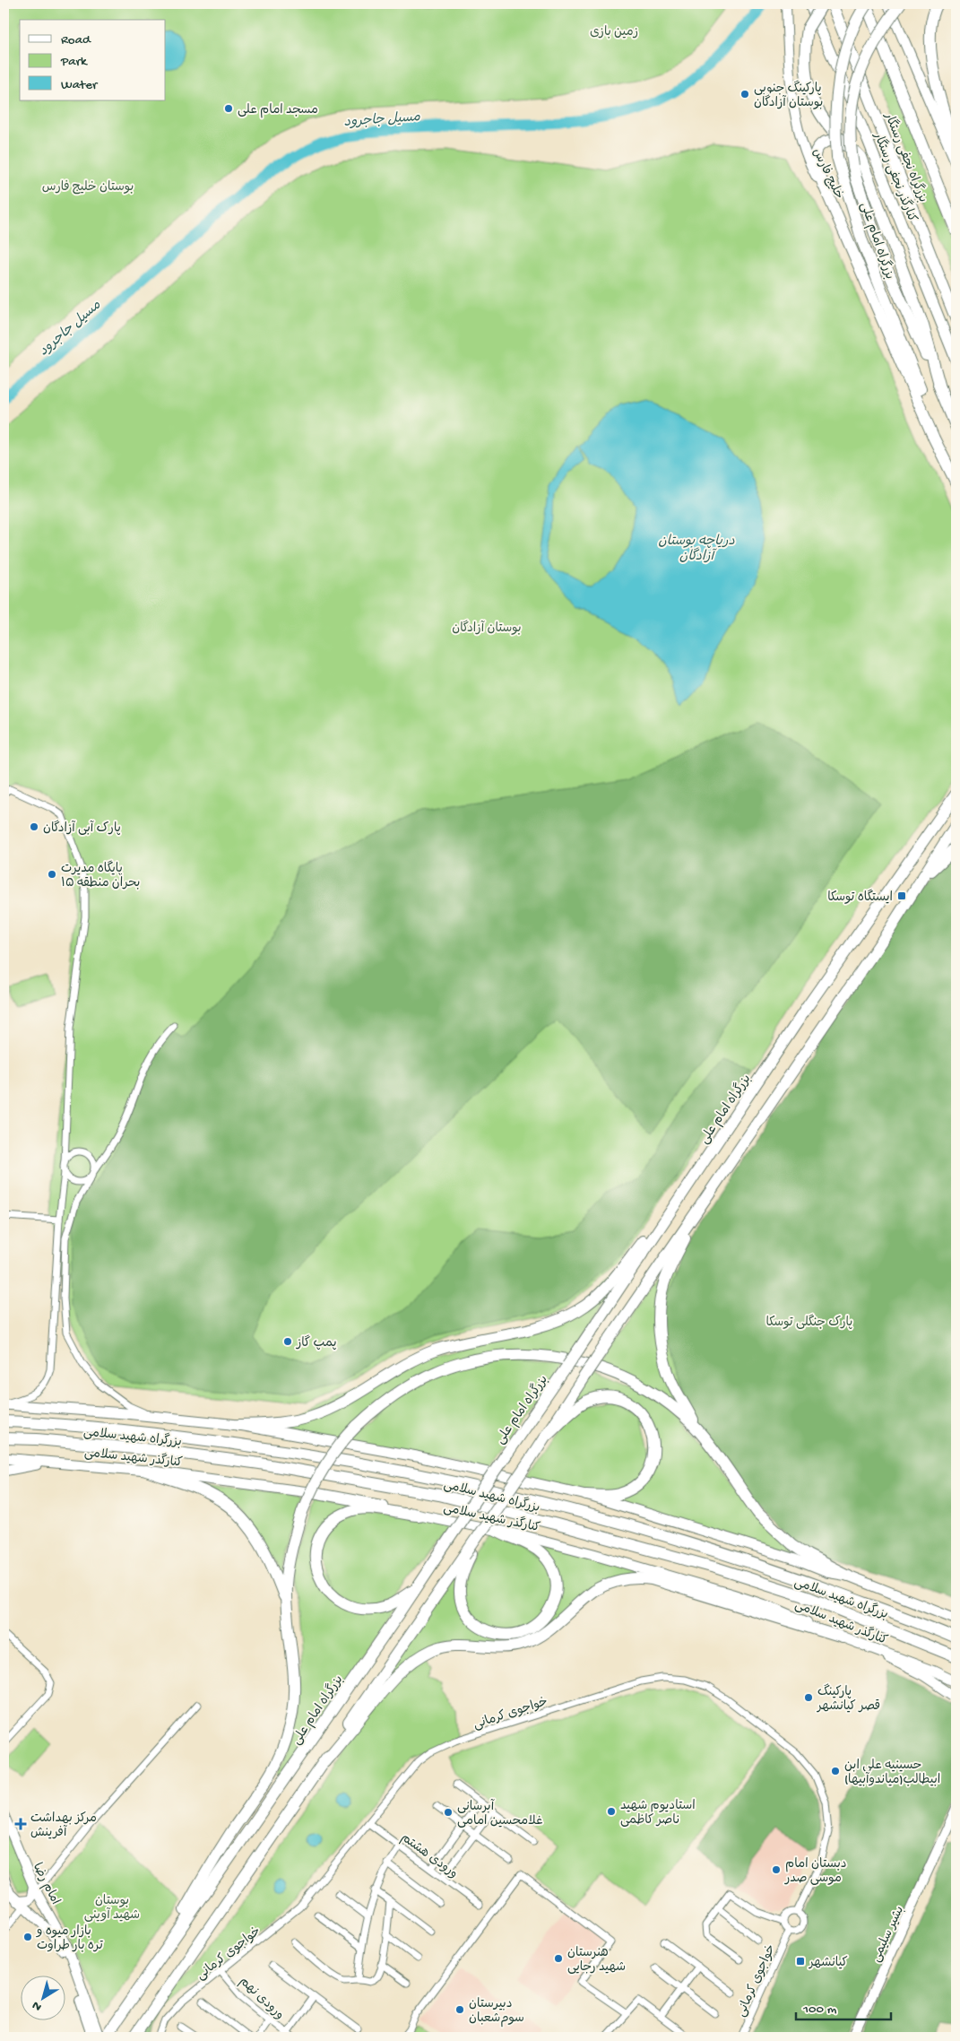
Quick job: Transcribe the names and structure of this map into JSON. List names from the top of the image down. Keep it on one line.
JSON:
{"streets":{"highway":["بزرگراه نجفی رستگار","بزرگراه امام علی","بزرگراه شهید سلامی"],"main road":["خلیج فارس","کنارگذر نجفی رستگار","کنارگذر شهید سلامی","امام رضا","بشیر سلیمی"],"street":["خواجوی کرمانی","ورودی هشتم","ورودی نهم"]},"crossings":[["بزرگراه نجفی رستگار","بزرگراه امام علی"],["خواجوی کرمانی","ورودی هشتم"],["خواجوی کرمانی","ورودی نهم"]],"water":["مسیل جاجرود","دریاچه بوستان آزادگان"],"parks":["زمین بازی","بوستان خلیج فارس","بوستان آزادگان","پارک جنگلی توسکا","بوستان شهید آوینی"],"places":{"other":["پارکینگ جنوبی بوستان آزادگان","مسجد امام علی","پارک آبی آزادگان","پایگاه مدیرت بحران منطقه ۱۵","پمپ گاز","پارکینگ قصر کیانشهر","حسینیه علی ابن ابیطالب(میاندوآبیها)","استادیوم شهید ناصر کاظمی","آبرسانی غلامحسین امامی","دبستان امام موسی صدر","بازار میوه و تره‌ بار طراوت","هنرستان شهید رجایی","دبیرستان سوم‌شعبان"],"transit":["ایستگاه توسکا","کیانشهر"],"health":["مرکز بهداشت آفرینش"]},"legend":["Road","Park","Water"],"scale_bar":"100 m","north":"bottom left"}
